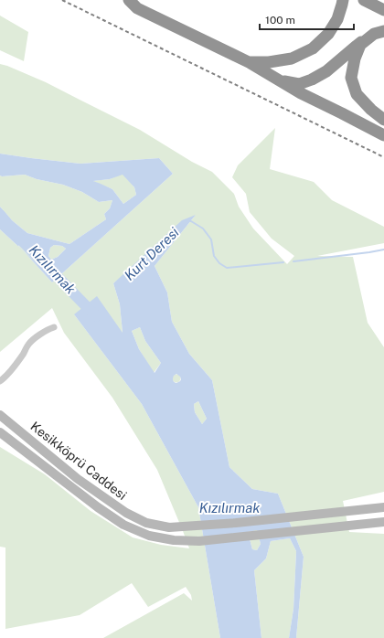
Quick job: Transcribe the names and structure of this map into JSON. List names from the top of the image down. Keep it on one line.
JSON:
{"streets":{"street":["Kesikköprü Caddesi"]},"water":["Kurt Deresi","Kızılırmak"],"scale_bar":"100 m"}
